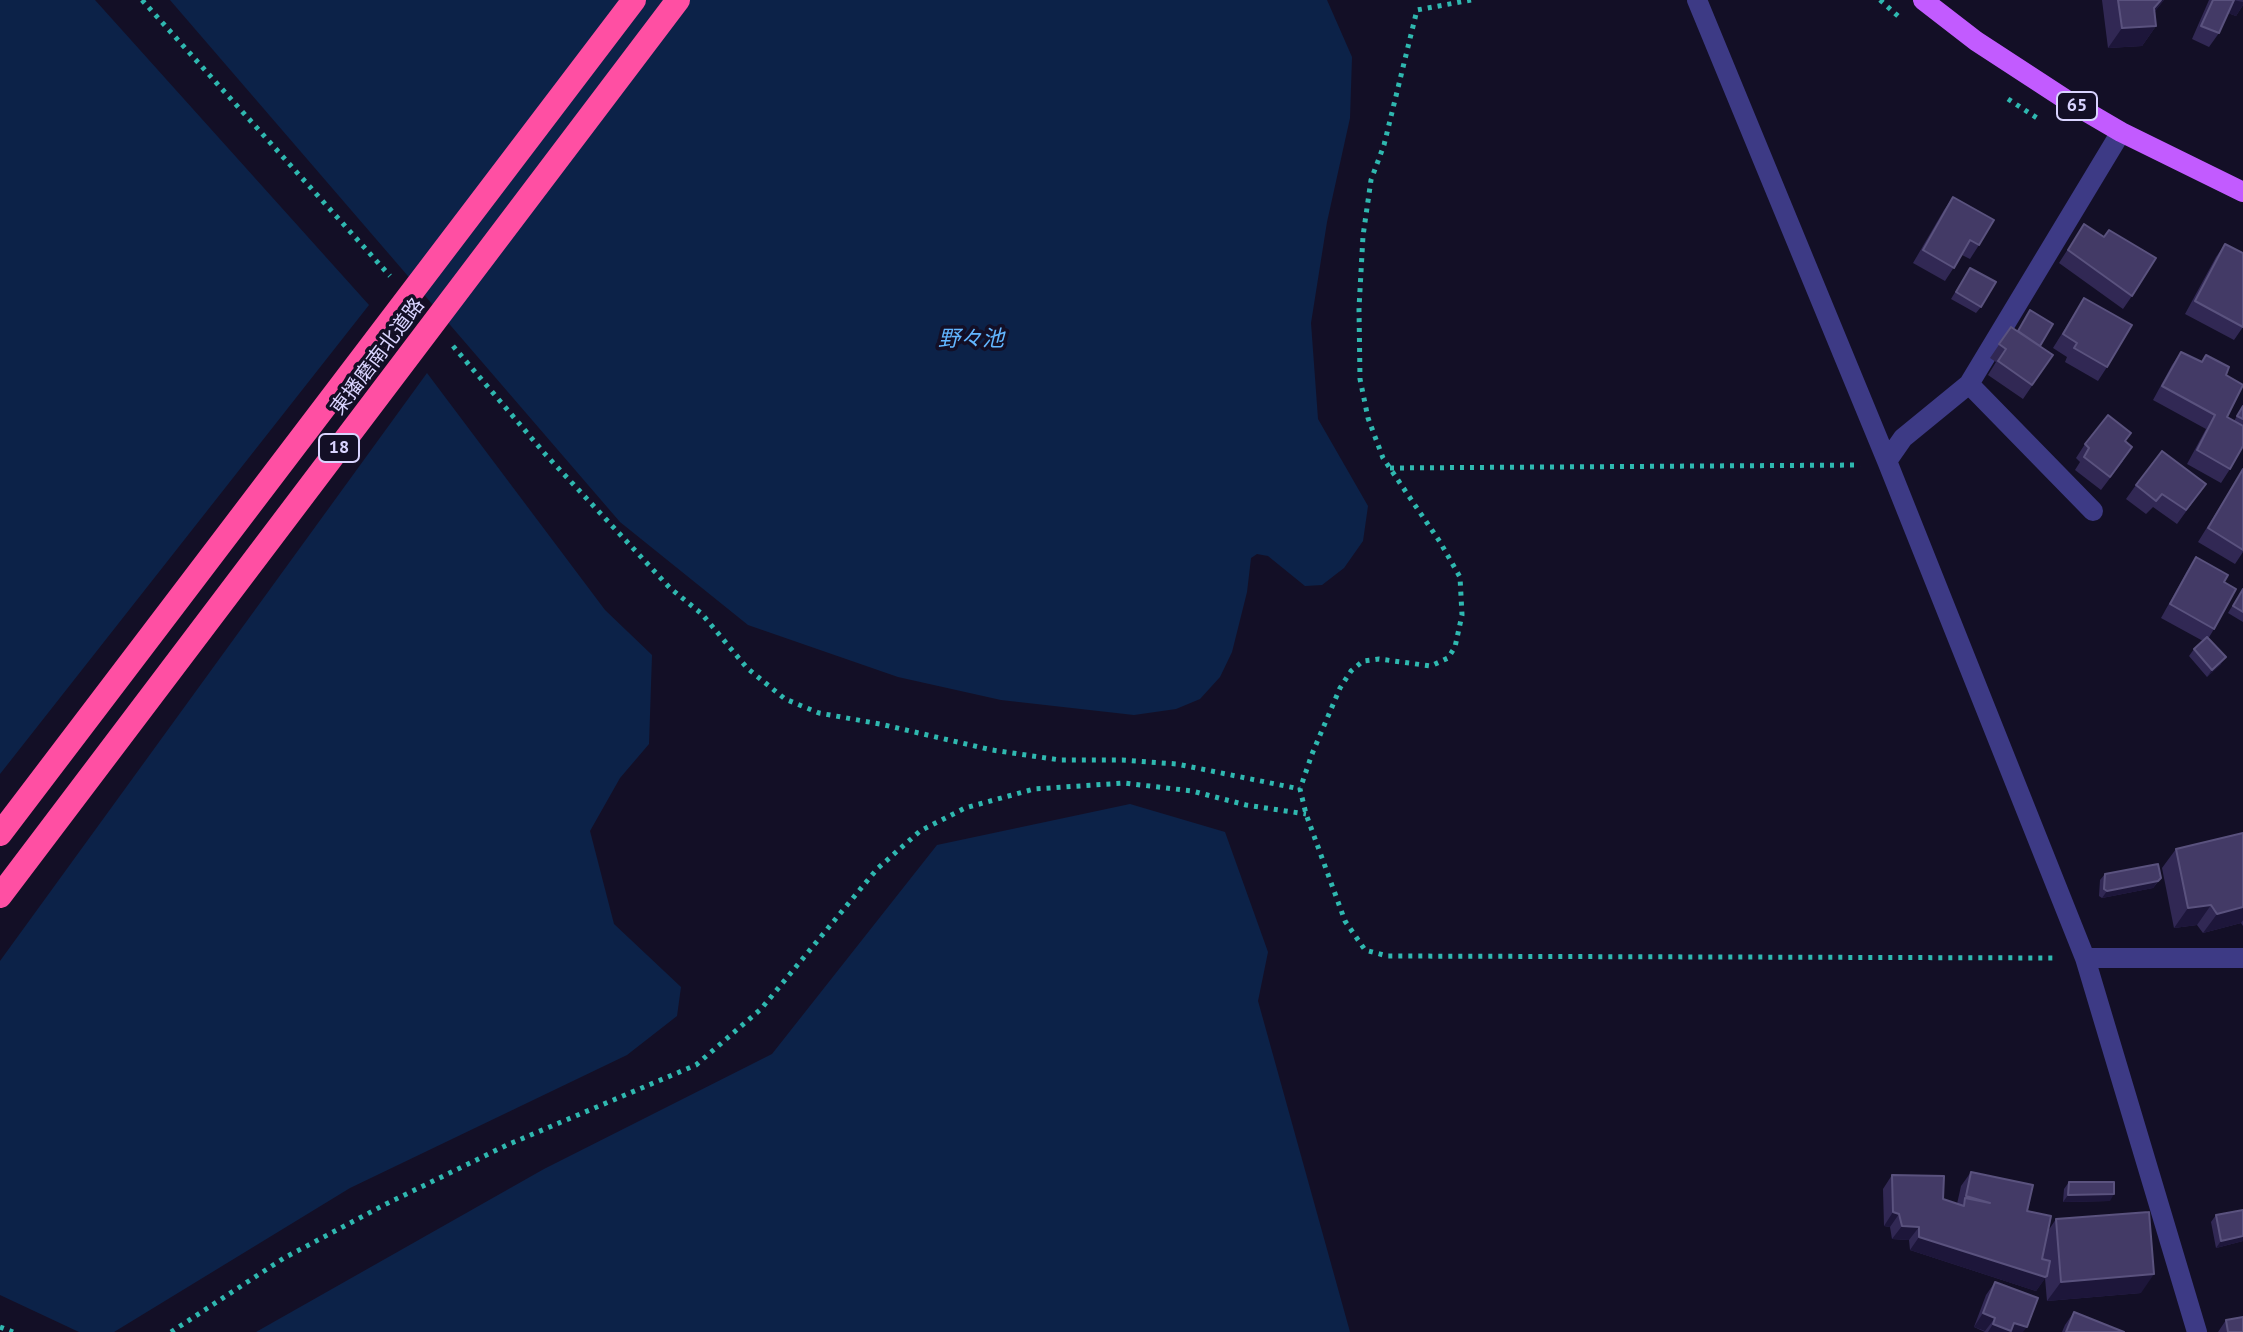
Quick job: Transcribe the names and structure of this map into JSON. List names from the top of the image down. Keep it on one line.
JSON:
{"streets":{"highway":["東播磨南北道路","18"],"main road":["65"]},"water":["野々池"]}
